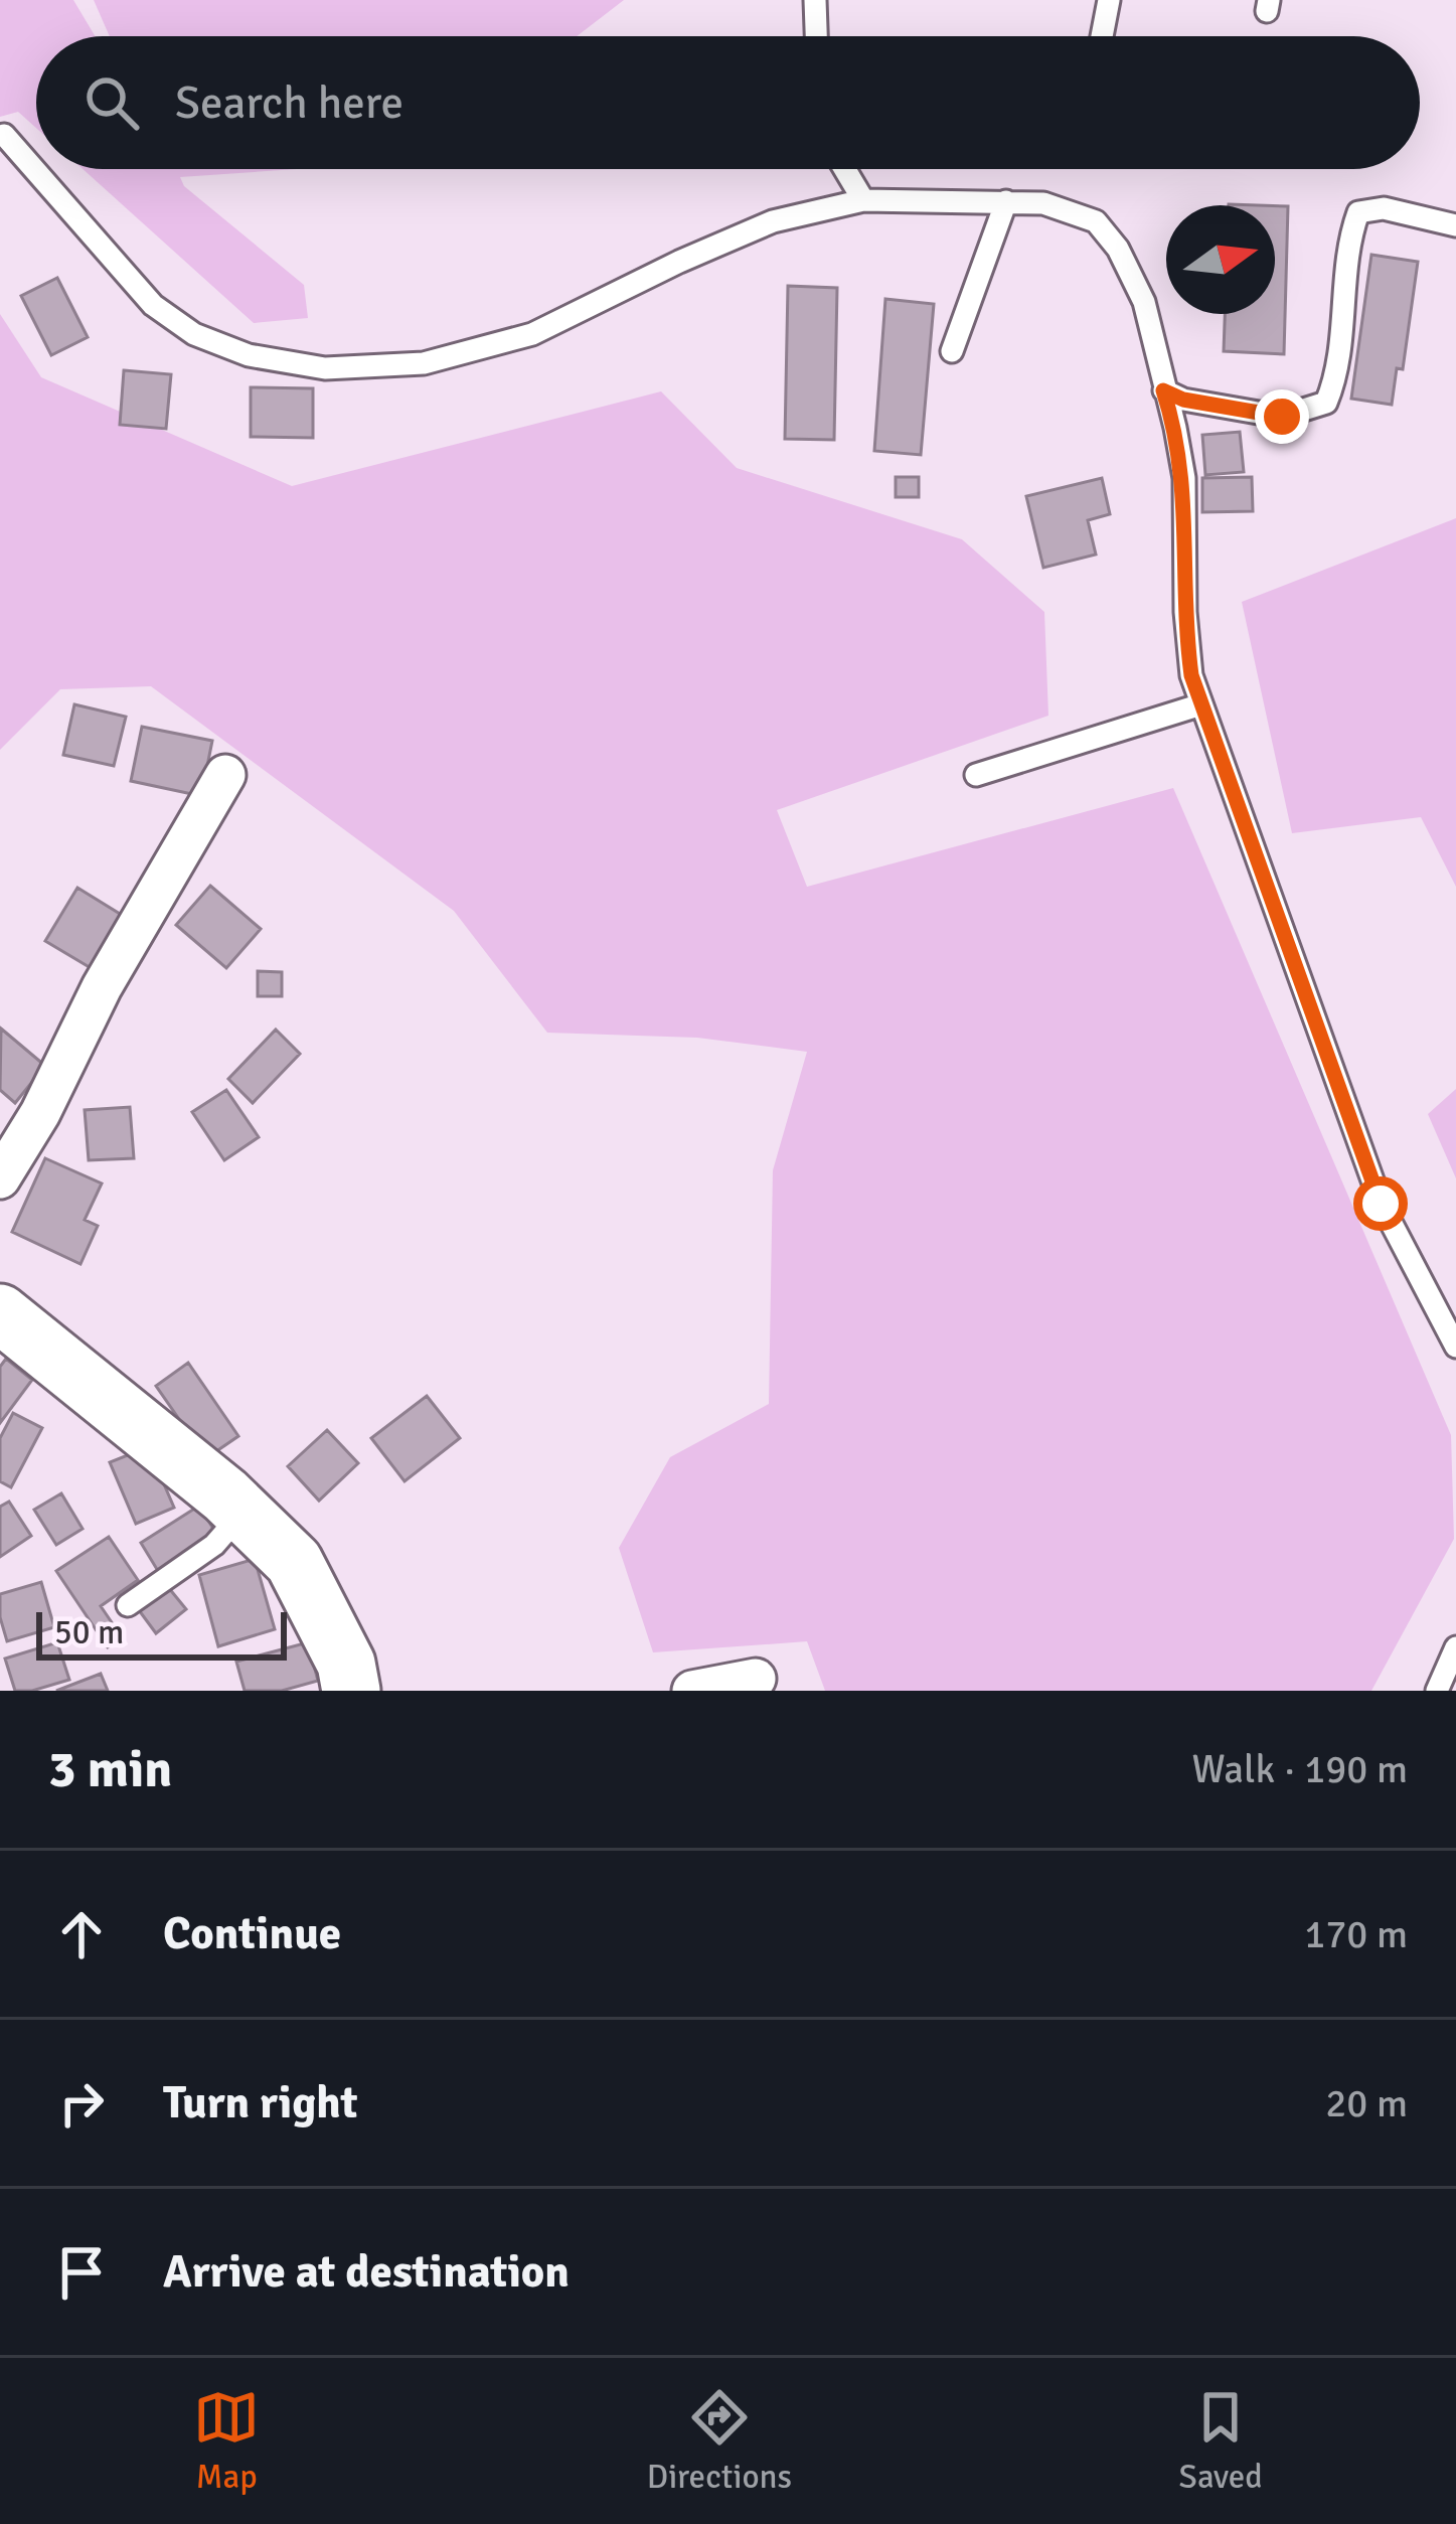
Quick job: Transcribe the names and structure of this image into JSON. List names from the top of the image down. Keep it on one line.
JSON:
{"scale_bar":"50 m","north":"right","page":{"search":"Search here","scale":"50 m","heading":["3 min","Walk · 190 m"],"list":[["Continue","170 m"],["Turn right","20 m"],"Arrive at destination"],"nav":["Map","Directions","Saved"]}}
